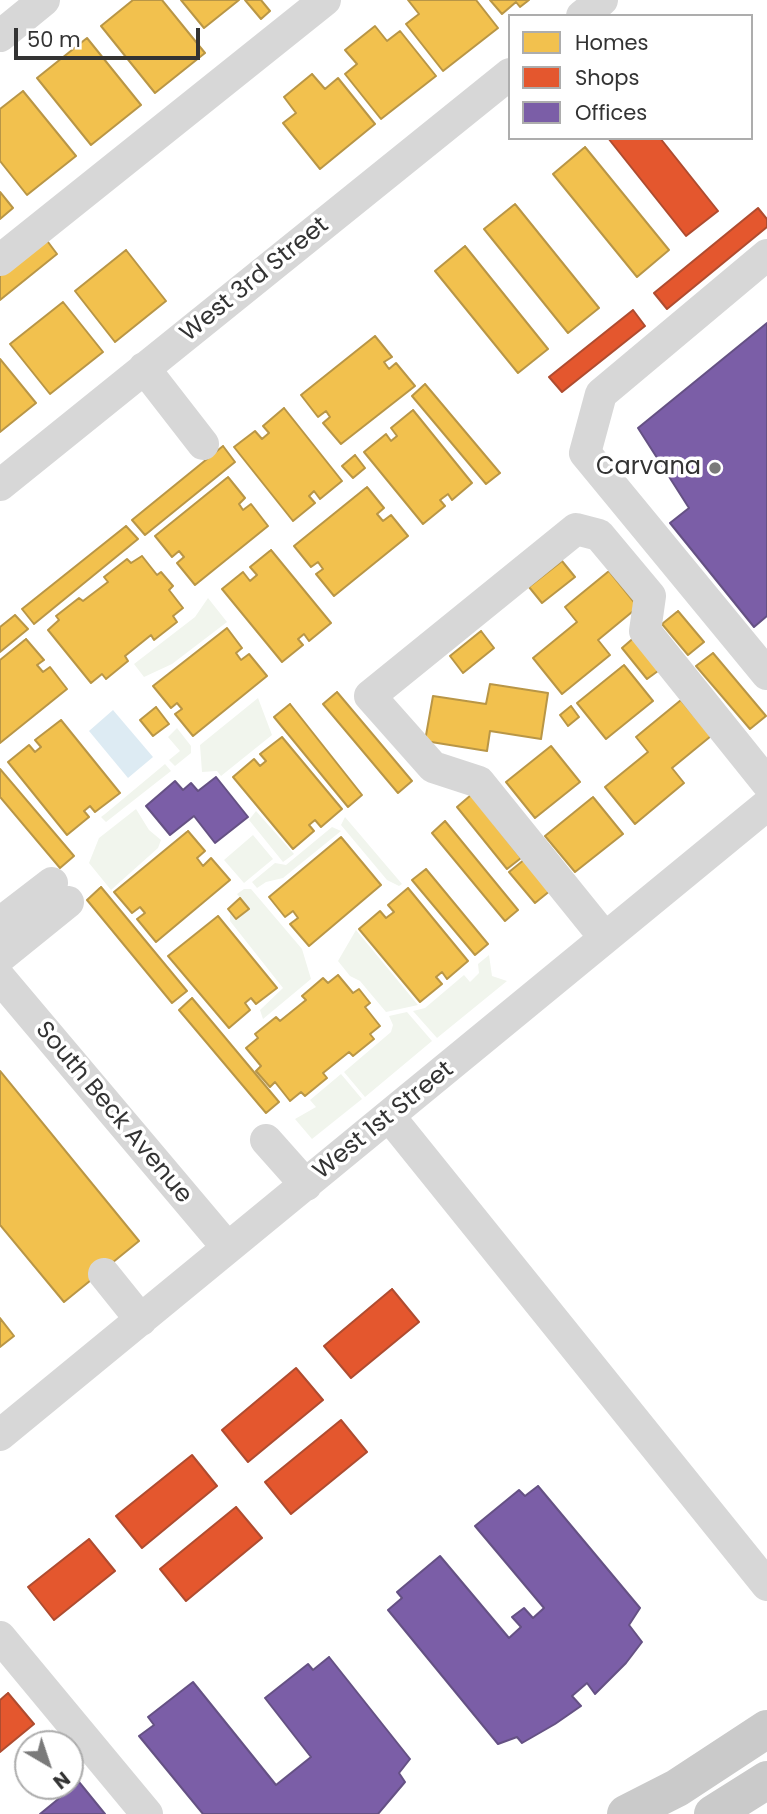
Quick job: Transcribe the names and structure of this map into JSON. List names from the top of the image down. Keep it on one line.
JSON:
{"streets":{"street":["West 3rd Street","South Beck Avenue","West 1st Street"]},"crossings":[["South Beck Avenue","West 1st Street"]],"places":["Carvana"],"legend":["Homes","Shops","Offices"],"scale_bar":"50 m","north":"bottom right"}
